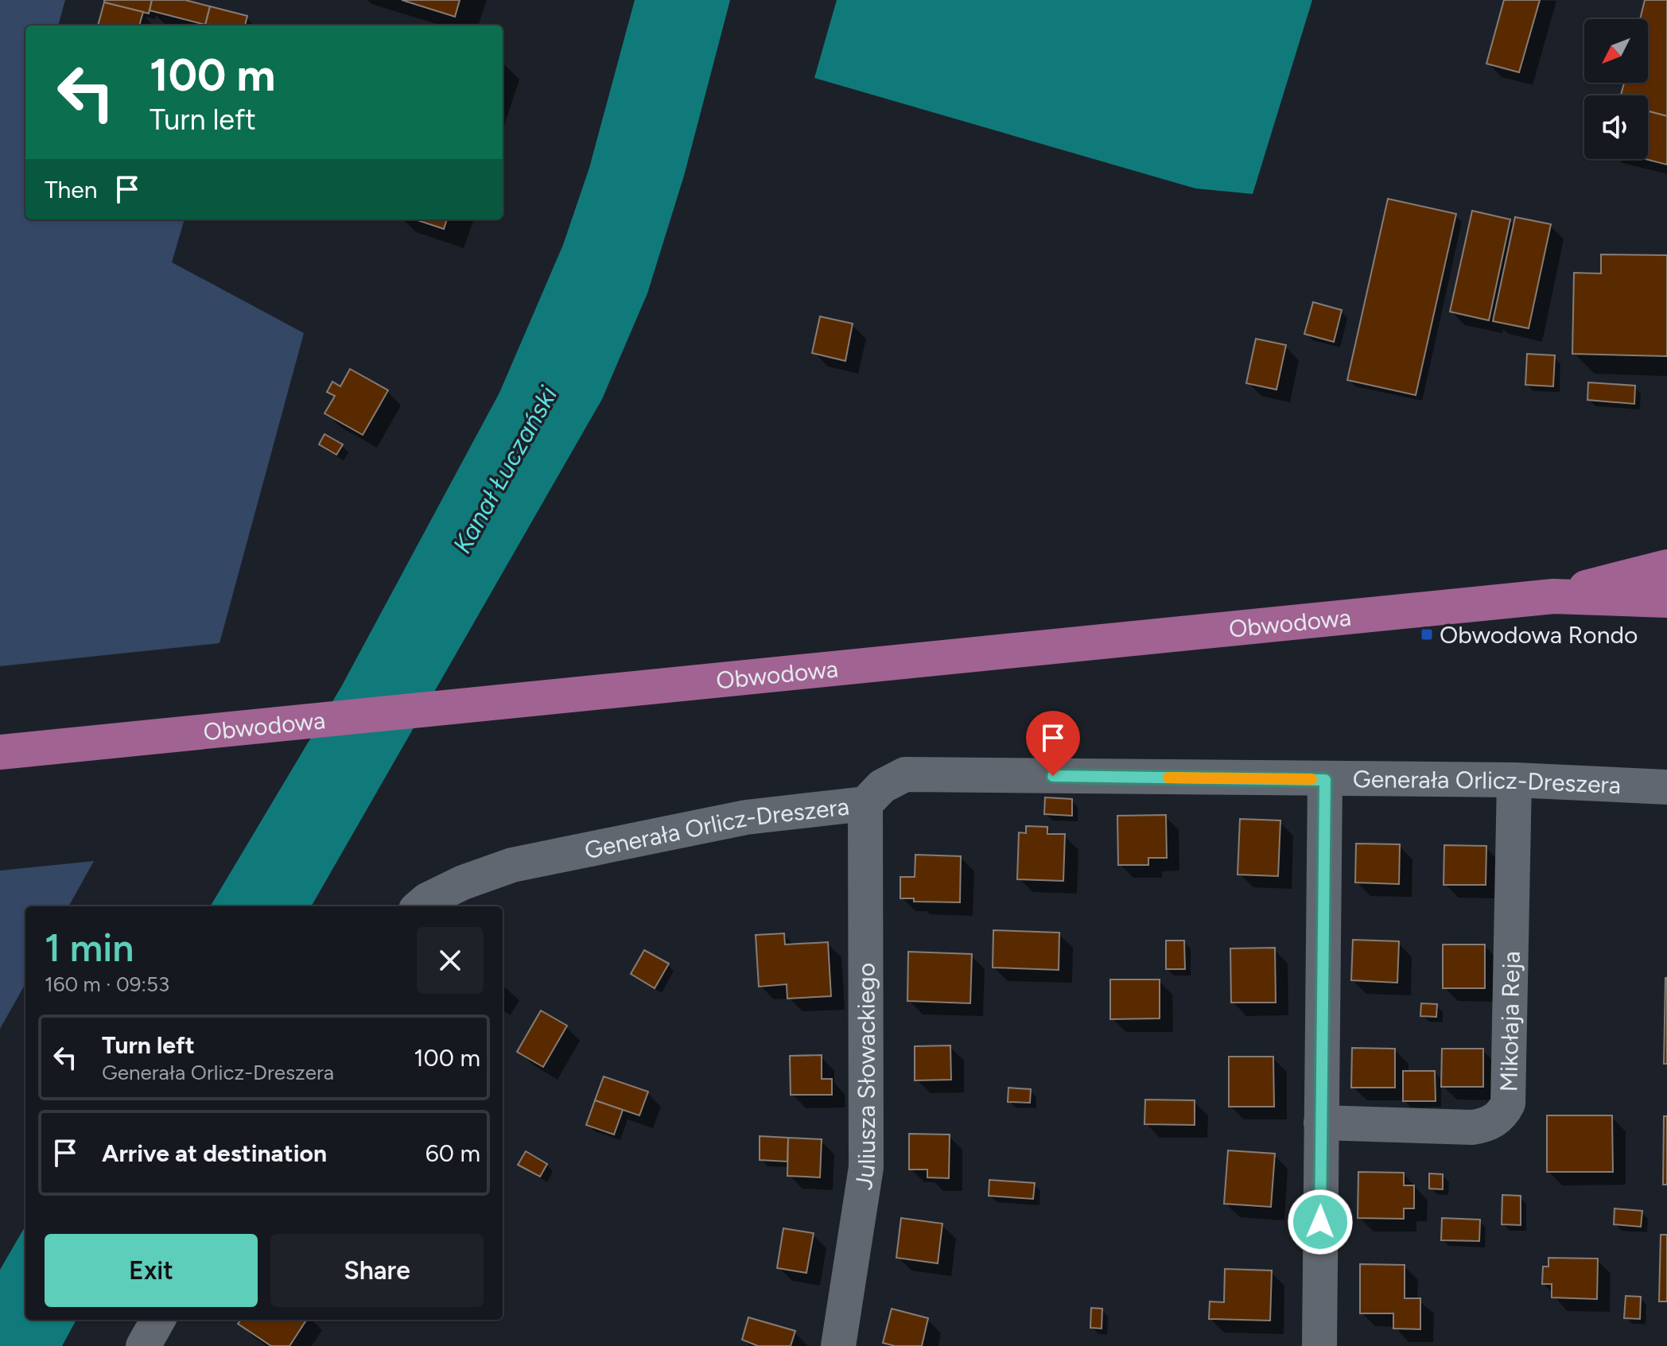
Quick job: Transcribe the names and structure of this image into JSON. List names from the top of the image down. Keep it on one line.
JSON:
{"streets":{"main road":["Obwodowa"],"street":["Generała Orlicz-Dreszera","Mikołaja Reja","Juliusza Słowackiego"]},"crossings":[["Generała Orlicz-Dreszera","Mikołaja Reja"],["Generała Orlicz-Dreszera","Juliusza Słowackiego"]],"water":["Kanał Łuczański"],"places":{"transit":["Obwodowa Rondo"]},"north":"bottom left","page":{"turn":["100 m","Turn left"],"then":"Then","heading":["1 min","160 m · 09:53"],"list":[{"name":"Turn left","note":"Generała Orlicz-Dreszera","value":"100 m"},{"name":"Arrive at destination","value":"60 m"}],"buttons":["Exit","Share"]}}
